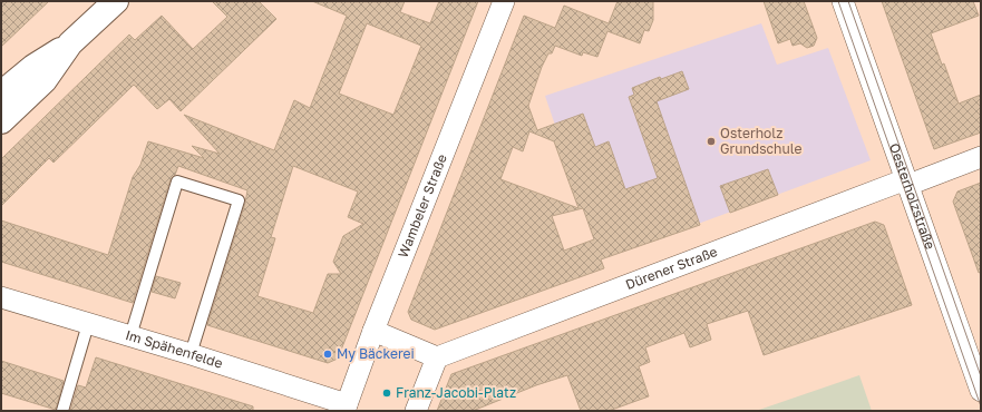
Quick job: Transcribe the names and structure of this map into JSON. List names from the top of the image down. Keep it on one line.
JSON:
{"streets":{"street":["Oesterholzstraße","Wambeler Straße","Dürener Straße","Im Spähenfelde"]},"crossings":[["Oesterholzstraße","Dürener Straße"],["Wambeler Straße","Im Spähenfelde"]],"places":["Osterholz Grundschule","My Bäckerei","Franz-Jacobi-Platz"]}
